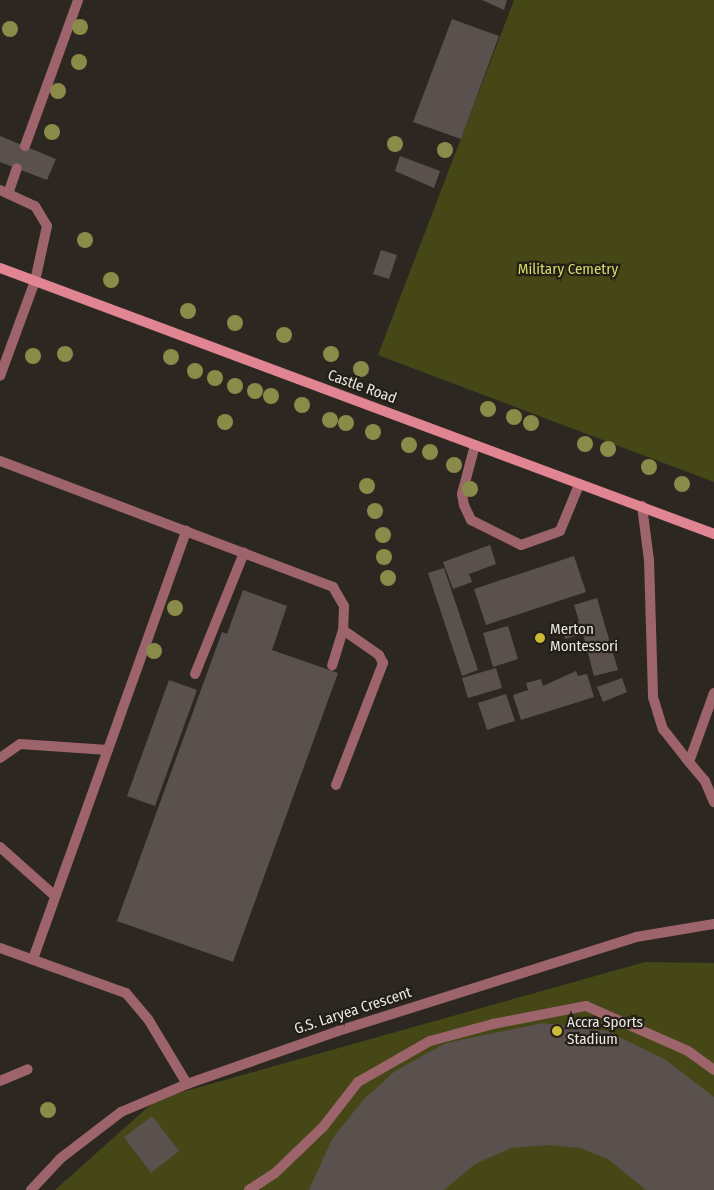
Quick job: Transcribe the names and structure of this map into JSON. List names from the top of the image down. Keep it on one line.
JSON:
{"streets":{"main road":["Castle Road"],"lane":["G.S. Laryea Crescent"]},"parks":["Military Cemetry"],"places":["Merton Montessori","Accra Sports Stadium"]}
